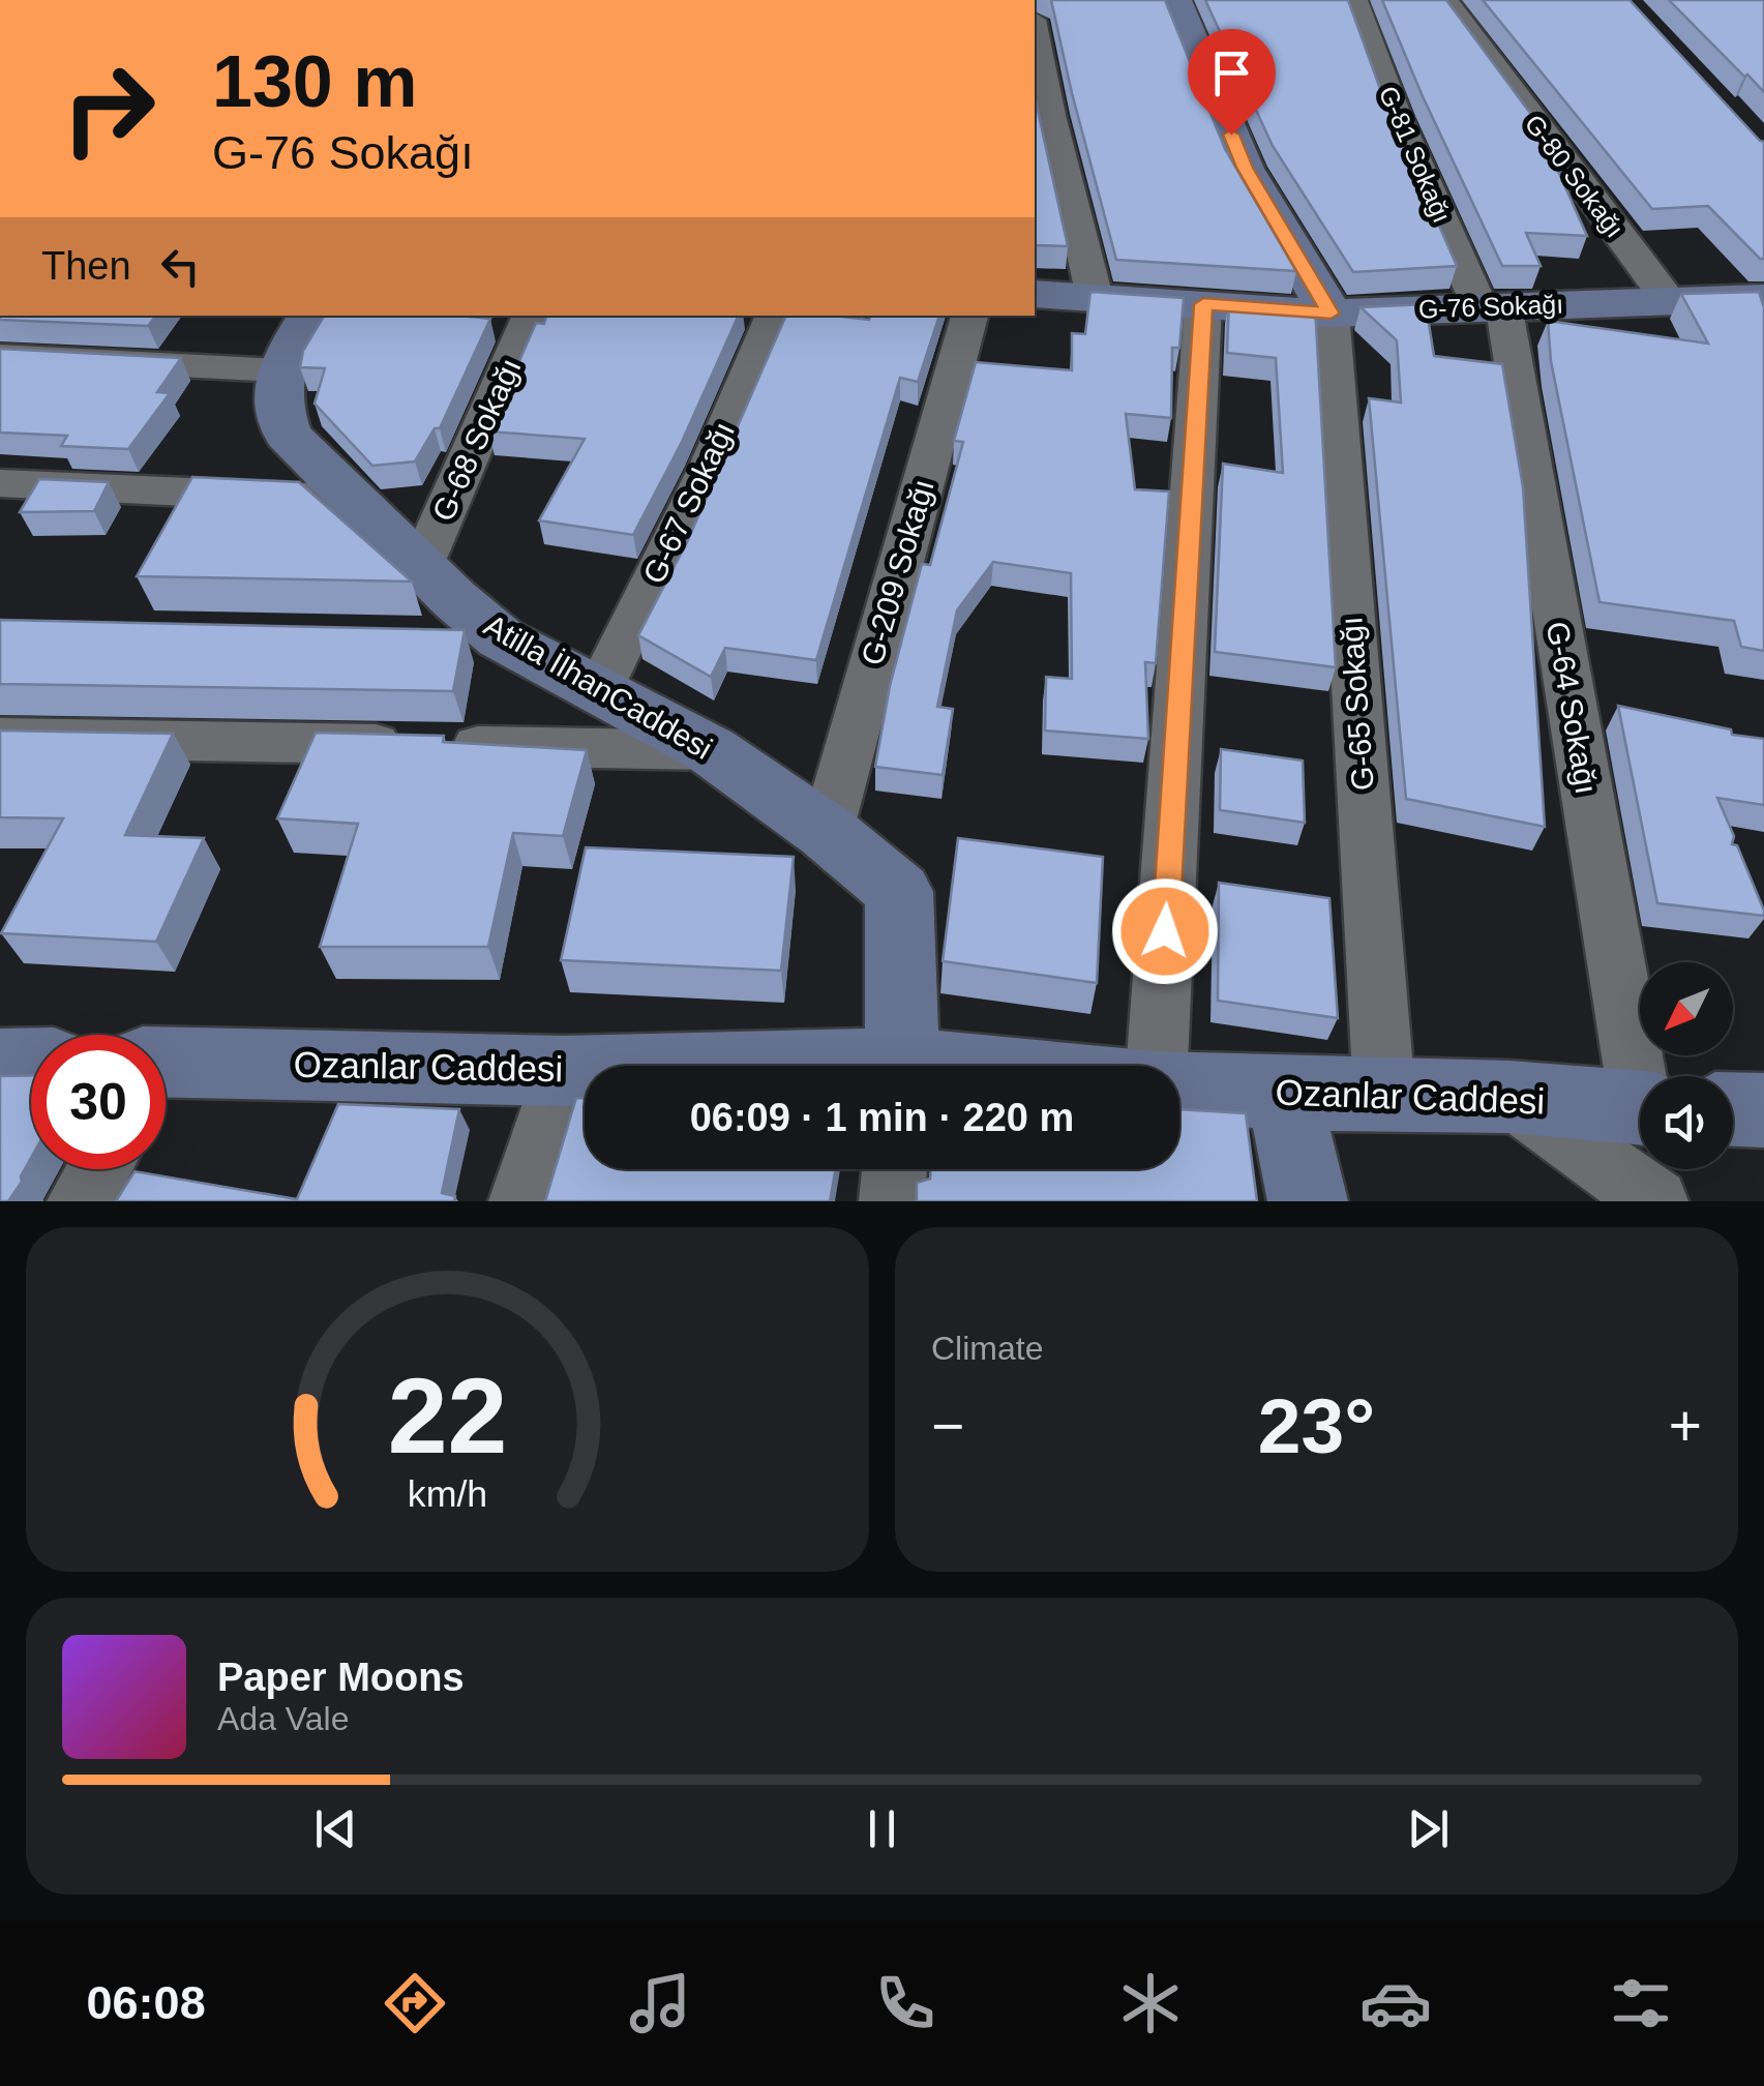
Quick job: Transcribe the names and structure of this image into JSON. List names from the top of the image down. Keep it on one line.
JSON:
{"streets":{"street":["G-81 Sokağı","G-80 Sokağı","G-76 Sokağı","G-68 Sokağı","G-67 Sokağı","G-209 Sokağı","Atilla İlhanCaddesi","G-65 Sokağı","G-64 Sokağı","Ozanlar Caddesi"]},"crossings":[["G-81 Sokağı","G-76 Sokağı"],["G-81 Sokağı","G-64 Sokağı"],["G-80 Sokağı","G-76 Sokağı"],["G-76 Sokağı","G-65 Sokağı"],["G-76 Sokağı","G-64 Sokağı"],["G-68 Sokağı","Atilla İlhanCaddesi"],["G-67 Sokağı","Atilla İlhanCaddesi"],["G-209 Sokağı","Atilla İlhanCaddesi"],["G-65 Sokağı","Ozanlar Caddesi"]],"north":"bottom left","page":{"turn":["130 m","G-76 Sokağı"],"then":"Then","limit":"30","trip":"06:09 · 1 min · 220 m","tile":"Climate","heat":["−","23°","+"],"song":["Paper Moons","Ada Vale"],"tabs":"06:08","gauge":["22","km/h"]}}
